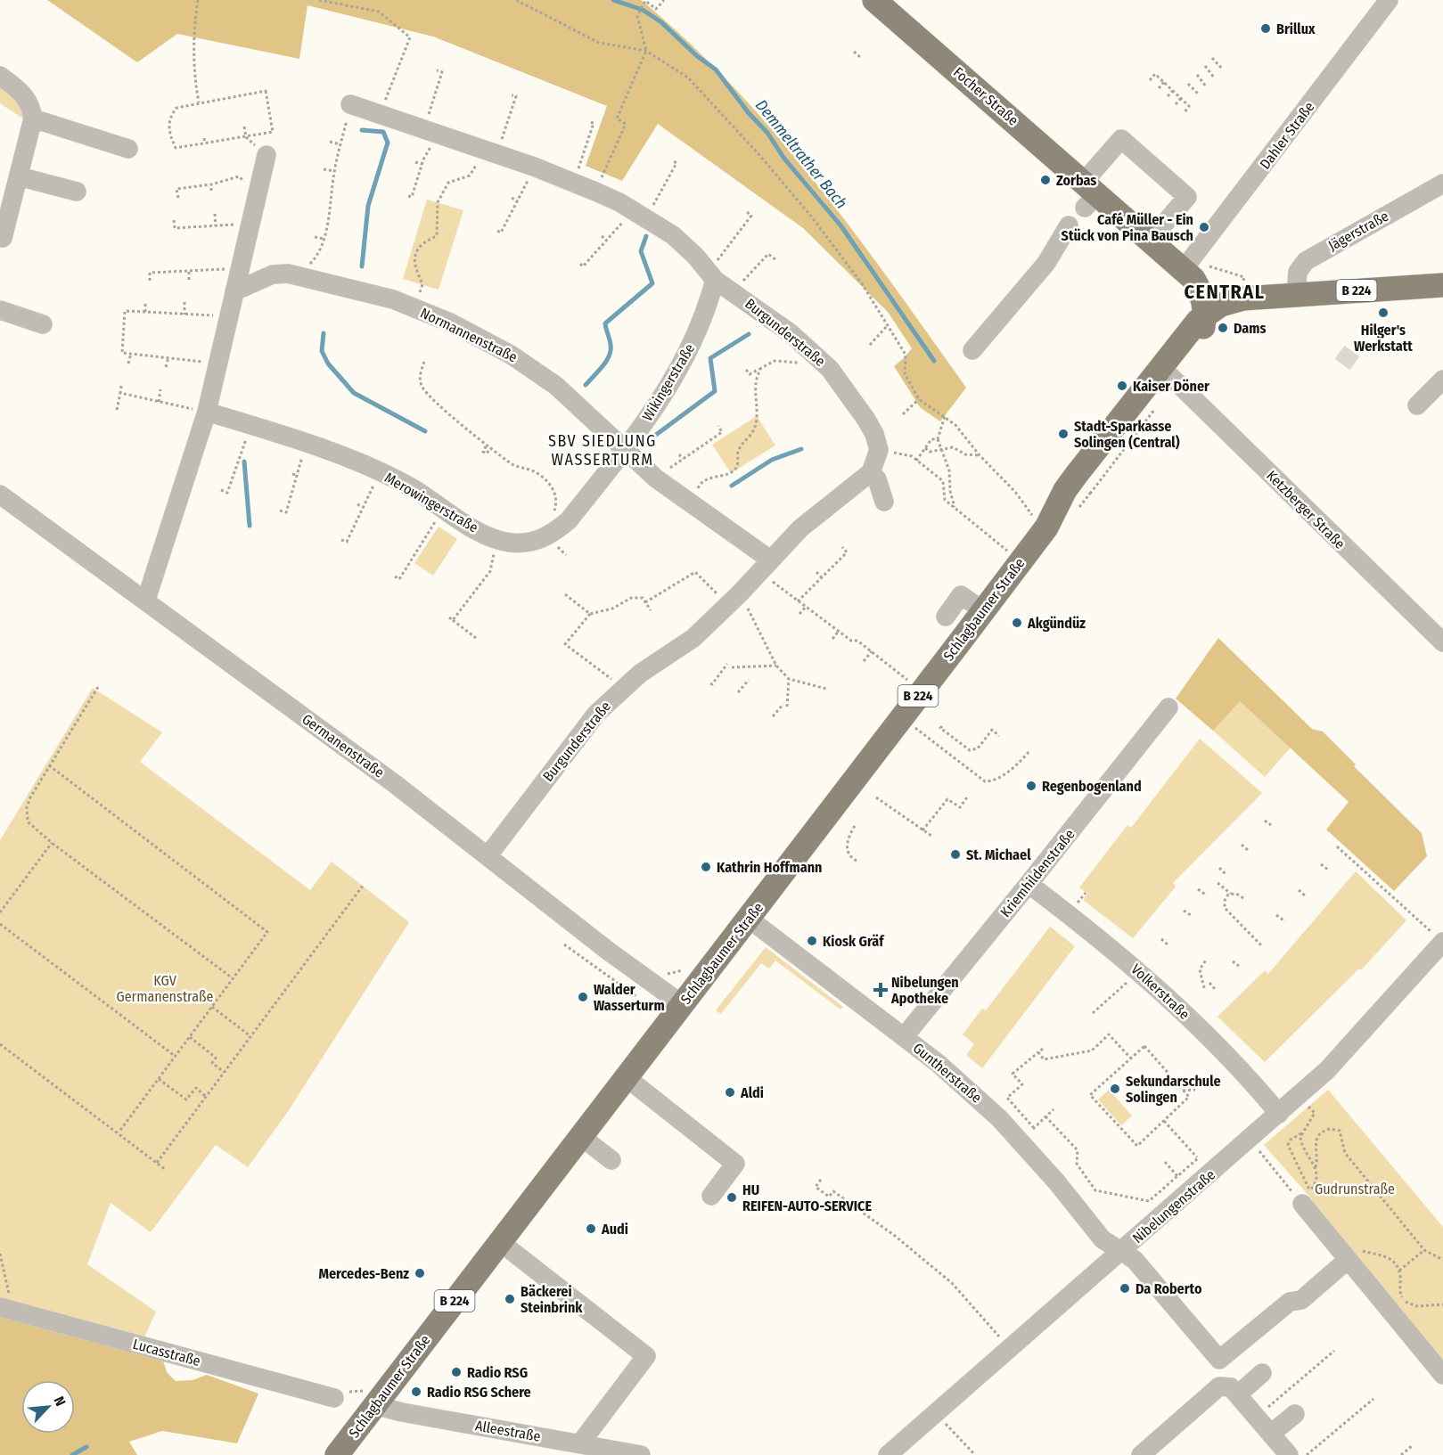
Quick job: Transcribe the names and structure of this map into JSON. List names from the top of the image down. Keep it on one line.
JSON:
{"streets":{"main road":["Focher Straße","B 224","Schlagbaumer Straße"],"street":["Dahler Straße","Jägerstraße","Burgunderstraße","Normannenstraße","Wikingerstraße","Merowingerstraße","Ketzberger Straße","Germanenstraße","Kriemhildenstraße","Volkerstraße","Guntherstraße","Nibelungenstraße","Lucasstraße","Alleestraße"]},"crossings":[["Focher Straße","Dahler Straße"],["Focher Straße","B 224"],["Focher Straße","Schlagbaumer Straße"],["Jägerstraße","B 224"],["B 224","Schlagbaumer Straße"],["Burgunderstraße","Normannenstraße"],["Burgunderstraße","Wikingerstraße"],["Burgunderstraße","Germanenstraße"],["Normannenstraße","Wikingerstraße"],["Normannenstraße","Merowingerstraße"],["Wikingerstraße","Merowingerstraße"],["Ketzberger Straße","Schlagbaumer Straße"],["Schlagbaumer Straße","Germanenstraße"],["Schlagbaumer Straße","Guntherstraße"],["Schlagbaumer Straße","Alleestraße"],["Kriemhildenstraße","Volkerstraße"],["Kriemhildenstraße","Guntherstraße"],["Volkerstraße","Nibelungenstraße"],["Guntherstraße","Nibelungenstraße"]],"districts":["CENTRAL","SBV SIEDLUNG WASSERTURM"],"water":["Demmeltrather Bach"],"parks":["KGV Germanenstraße","Gudrunstraße"],"places":{"other":["Brillux","Zorbas","Café Müller - Ein Stück von Pina Bausch","Hilger's Werkstatt","Dams","Kaiser Döner","Stadt-Sparkasse Solingen (Central)","Akgündüz","Regenbogenland","St. Michael","Kathrin Hoffmann","Kiosk Gräf","Walder Wasserturm","Sekundarschule Solingen","Aldi","HU REIFEN-AUTO-SERVICE","Audi","Mercedes-Benz","Da Roberto","Bäckerei Steinbrink","Radio RSG","Radio RSG Schere"],"health":["Nibelungen Apotheke"]},"north":"top right"}
